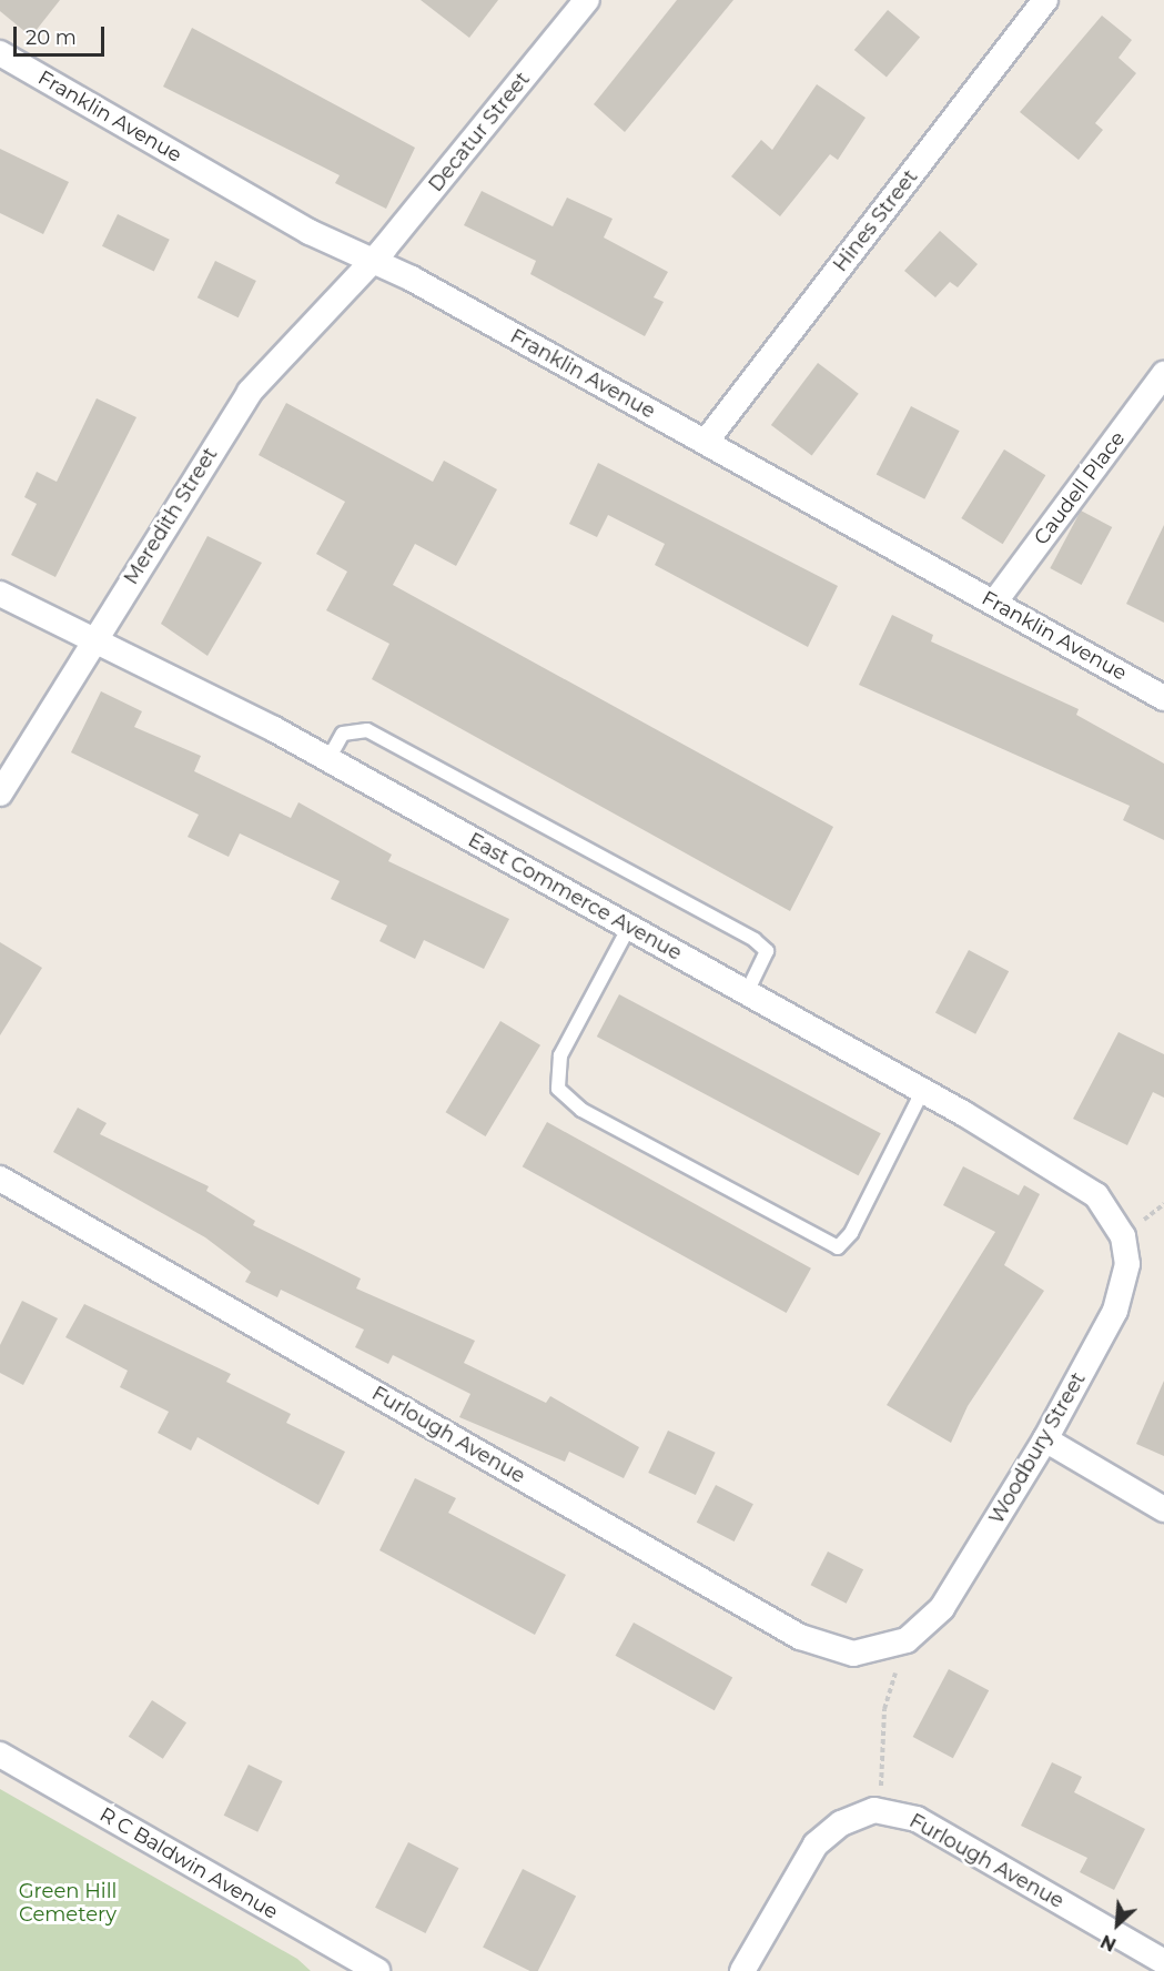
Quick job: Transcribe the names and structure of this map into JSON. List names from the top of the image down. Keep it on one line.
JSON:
{"streets":{"street":["Franklin Avenue","Decatur Street","Hines Street","Caudell Place","Meredith Street","East Commerce Avenue","Furlough Avenue","Woodbury Street","R C Baldwin Avenue"]},"crossings":[["Franklin Avenue","Decatur Street"],["Franklin Avenue","Hines Street"],["Franklin Avenue","Caudell Place"],["Franklin Avenue","Meredith Street"],["Decatur Street","Meredith Street"],["Meredith Street","East Commerce Avenue"],["East Commerce Avenue","Woodbury Street"],["Furlough Avenue","Woodbury Street"]],"parks":["Green Hill Cemetery"],"scale_bar":"20 m","north":"bottom left"}
